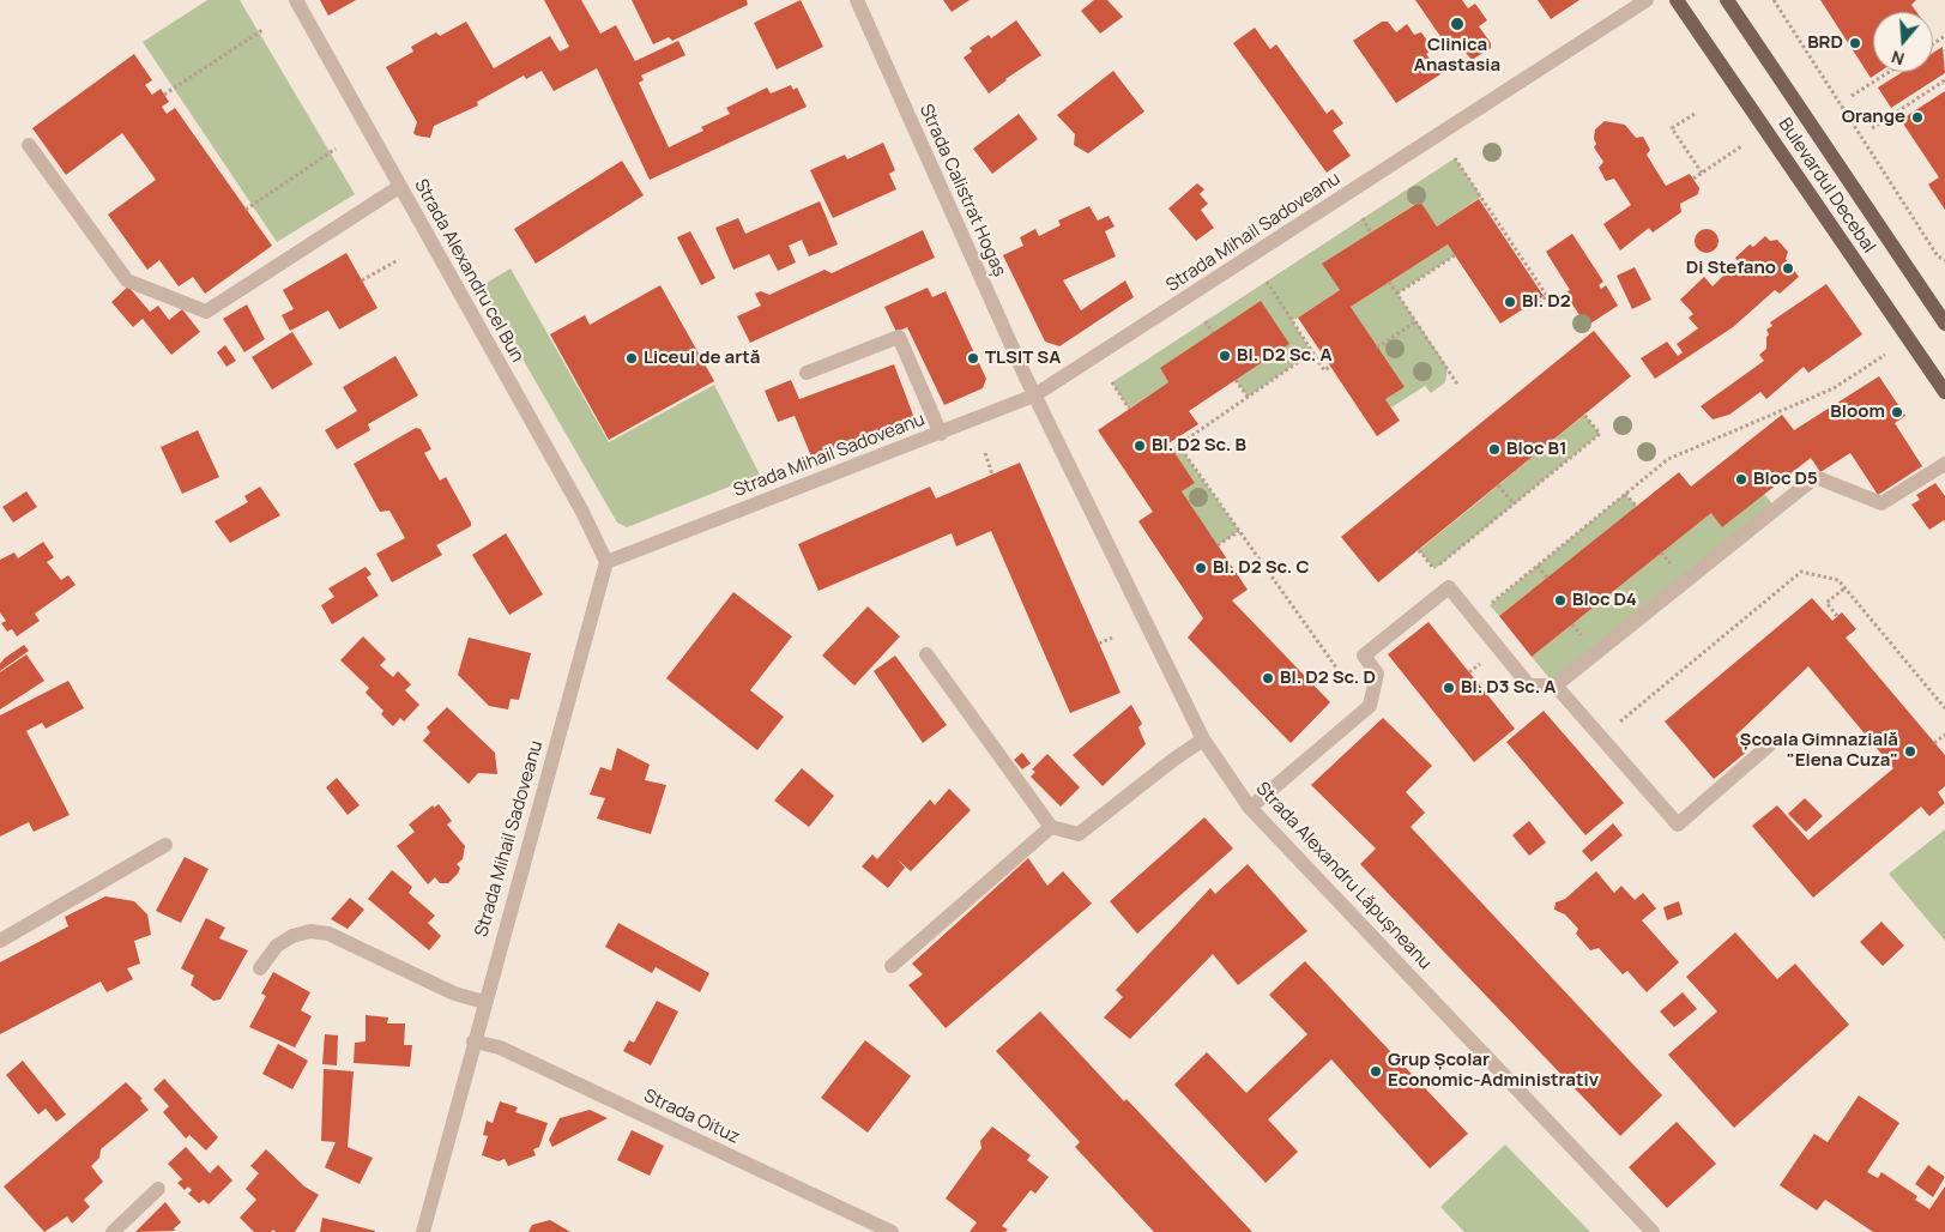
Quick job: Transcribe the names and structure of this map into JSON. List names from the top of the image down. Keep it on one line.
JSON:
{"streets":{"main road":["Bulevardul Decebal"],"street":["Strada Calistrat Hogaș","Strada Mihail Sadoveanu","Strada Alexandru cel Bun","Strada Alexandru Lăpușneanu","Strada Oituz"]},"crossings":[["Strada Calistrat Hogaș","Strada Mihail Sadoveanu"],["Strada Calistrat Hogaș","Strada Alexandru Lăpușneanu"],["Strada Mihail Sadoveanu","Strada Alexandru cel Bun"],["Strada Mihail Sadoveanu","Strada Alexandru Lăpușneanu"],["Strada Mihail Sadoveanu","Strada Oituz"]],"places":["Clinica Anastasia","BRD","Orange","Di Stefano","Bl. D2","Bl. D2 Sc. A","Liceul de artă","TLSIT SA","Bloom","Bl. D2 Sc. B","Bloc B1","Bloc D5","Bl. D2 Sc. C","Bloc D4","Bl. D2 Sc. D","Bl. D3 Sc. A","Școala Gimnazială \"Elena Cuza\"","Grup Școlar Economic-Administrativ"],"north":"bottom"}
